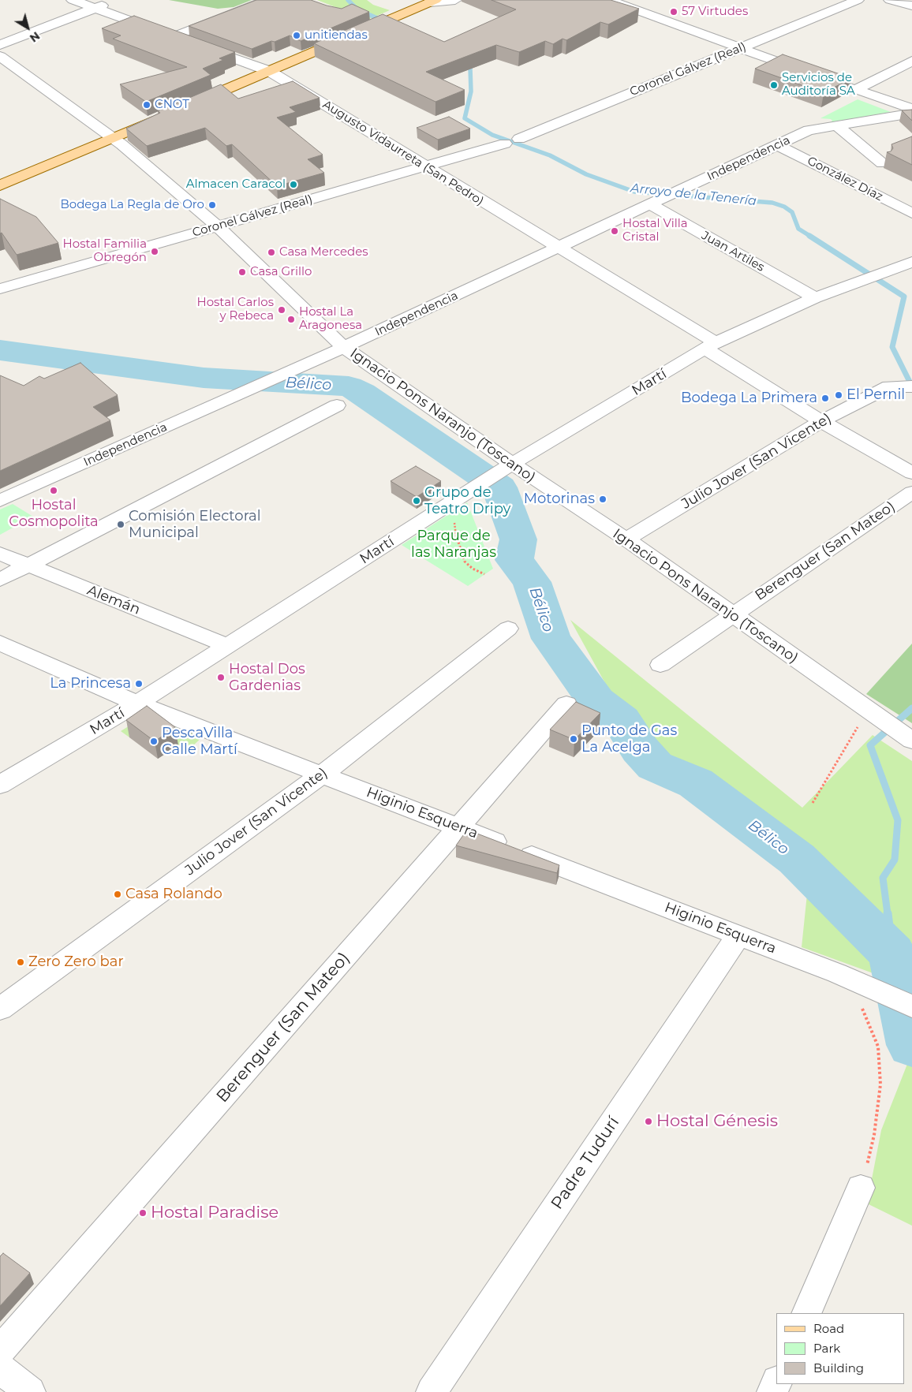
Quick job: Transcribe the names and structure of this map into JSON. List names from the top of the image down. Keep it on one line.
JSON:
{"streets":{"street":["Coronel Gálvez (Real)","Augusto Vidaurreta (San Pedro)","Independencia","González Díaz","Juan Artiles","Martí","Ignacio Pons Naranjo (Toscano)","Julio Jover (San Vicente)","Berenguer (San Mateo)","Alemán","Higinio Esquerra","Padre Tudurí"]},"crossings":[["Coronel Gálvez (Real)","Augusto Vidaurreta (San Pedro)"],["Coronel Gálvez (Real)","Ignacio Pons Naranjo (Toscano)"],["Augusto Vidaurreta (San Pedro)","Independencia"],["Augusto Vidaurreta (San Pedro)","Martí"],["Augusto Vidaurreta (San Pedro)","Julio Jover (San Vicente)"],["Independencia","González Díaz"],["Independencia","Juan Artiles"],["Independencia","Ignacio Pons Naranjo (Toscano)"],["Juan Artiles","Martí"],["Martí","Ignacio Pons Naranjo (Toscano)"],["Martí","Alemán"],["Martí","Higinio Esquerra"],["Ignacio Pons Naranjo (Toscano)","Julio Jover (San Vicente)"],["Ignacio Pons Naranjo (Toscano)","Berenguer (San Mateo)"],["Julio Jover (San Vicente)","Higinio Esquerra"],["Berenguer (San Mateo)","Higinio Esquerra"],["Higinio Esquerra","Padre Tudurí"]],"water":["Arroyo de la Tenería","Bélico"],"parks":["Parque de las Naranjas"],"places":["57 Virtudes","unitiendas","Servicios de Auditoría SA","CNOT","Almacen Caracol","Bodega La Regla de Oro","Hostal Villa Cristal","Hostal Familia Obregón","Casa Mercedes","Casa Grillo","Hostal Carlos y Rebeca","Hostal La Aragonesa","El Pernil","Bodega La Primera","Hostal Cosmopolita","Motorinas","Grupo de Teatro Dripy","Comisión Electoral Municipal","Hostal Dos Gardenias","La Princesa","Punto de Gas La Acelga","PescaVilla Calle Martí","Casa Rolando","Zero Zero bar","Hostal Génesis","Hostal Paradise"],"legend":["Road","Park","Building"],"north":"bottom right"}
